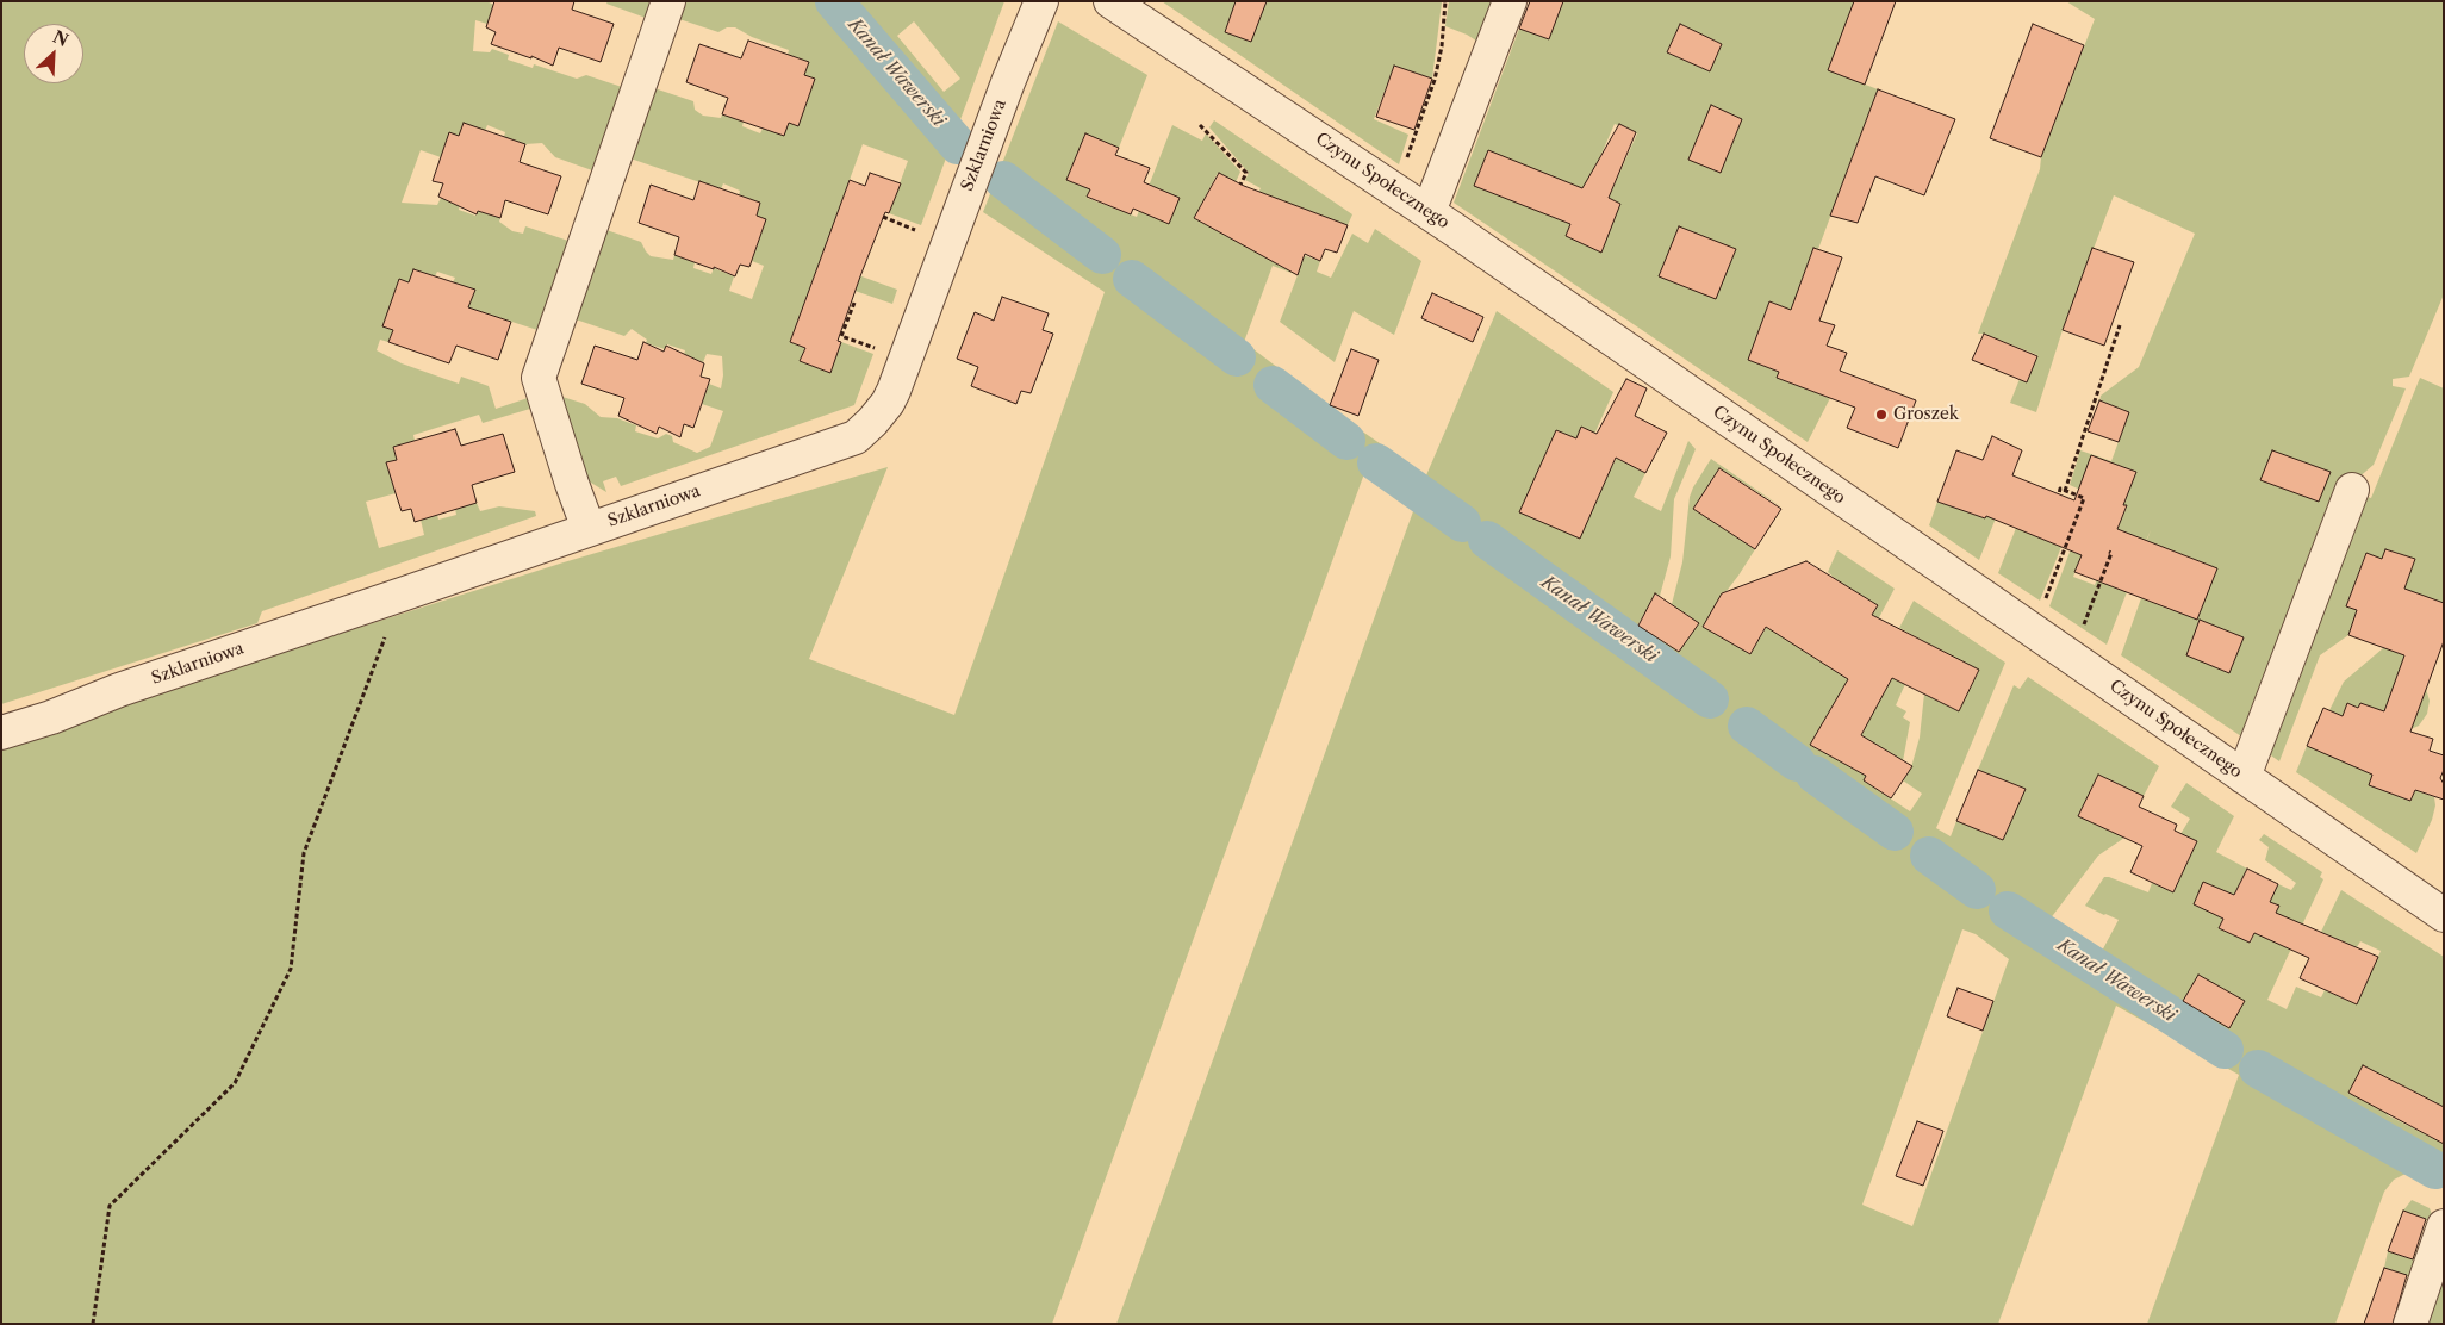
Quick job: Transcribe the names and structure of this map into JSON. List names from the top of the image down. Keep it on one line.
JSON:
{"streets":{"street":["Szklarniowa","Czynu Społecznego"]},"water":["Kanał Wawerski"],"places":["Groszek"],"north":"top right"}
